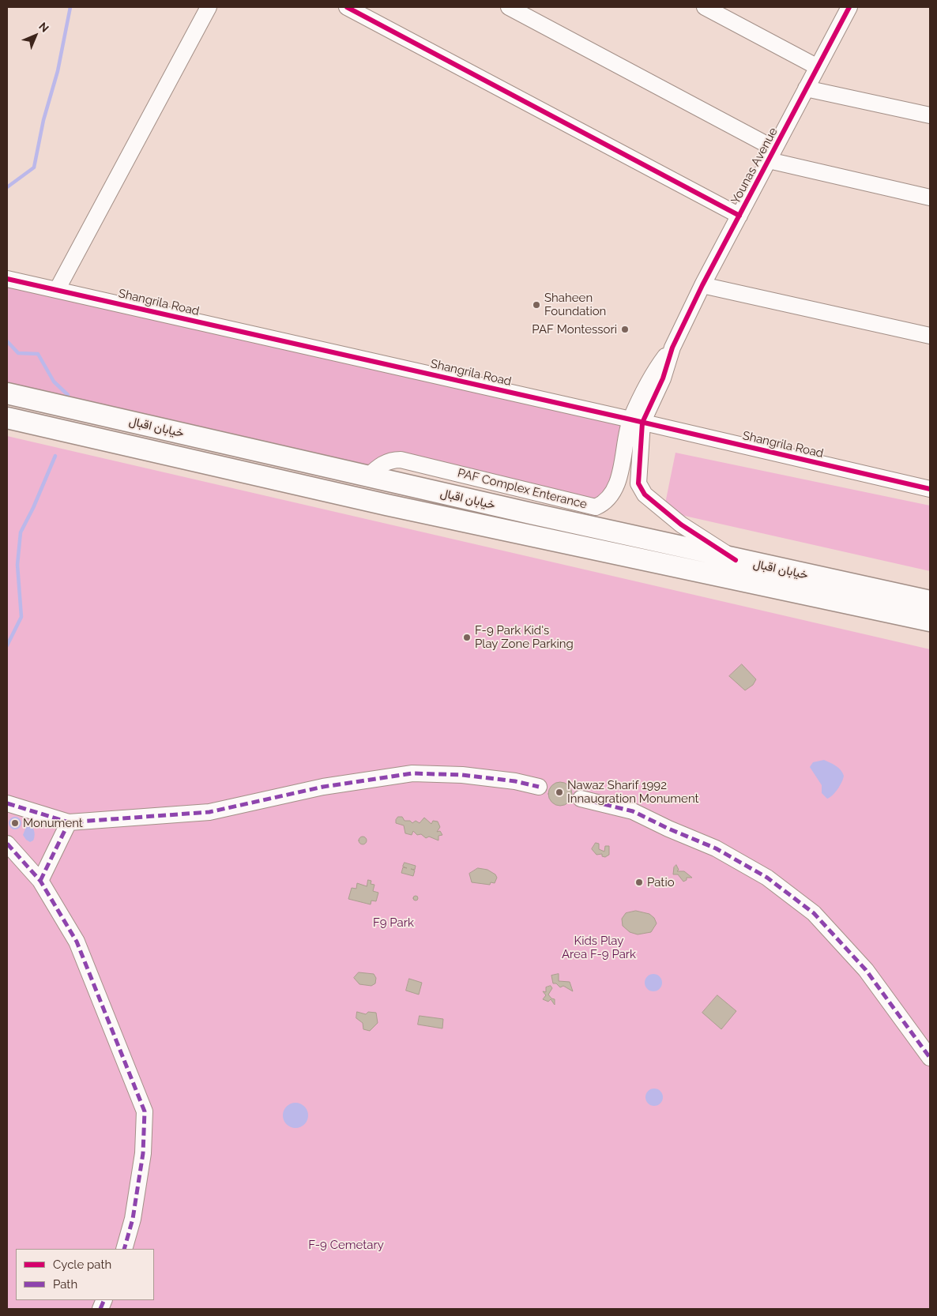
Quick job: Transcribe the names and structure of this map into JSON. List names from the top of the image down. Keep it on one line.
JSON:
{"streets":{"main road":["خیابان اقبال"],"street":["Younas Avenue","Shangrila Road","PAF Complex Enterance"]},"crossings":[["Younas Avenue","PAF Complex Enterance"],["Shangrila Road","PAF Complex Enterance"],["خیابان اقبال","PAF Complex Enterance"]],"parks":["F9 Park","Kids Play Area F-9 Park","F-9 Cemetary"],"places":["Shaheen Foundation","PAF Montessori","F-9 Park Kid's Play Zone Parking","Nawaz Sharif 1992 Innaugration Monument","Monument","Patio"],"legend":["Cycle path","Path"],"north":"top right"}
